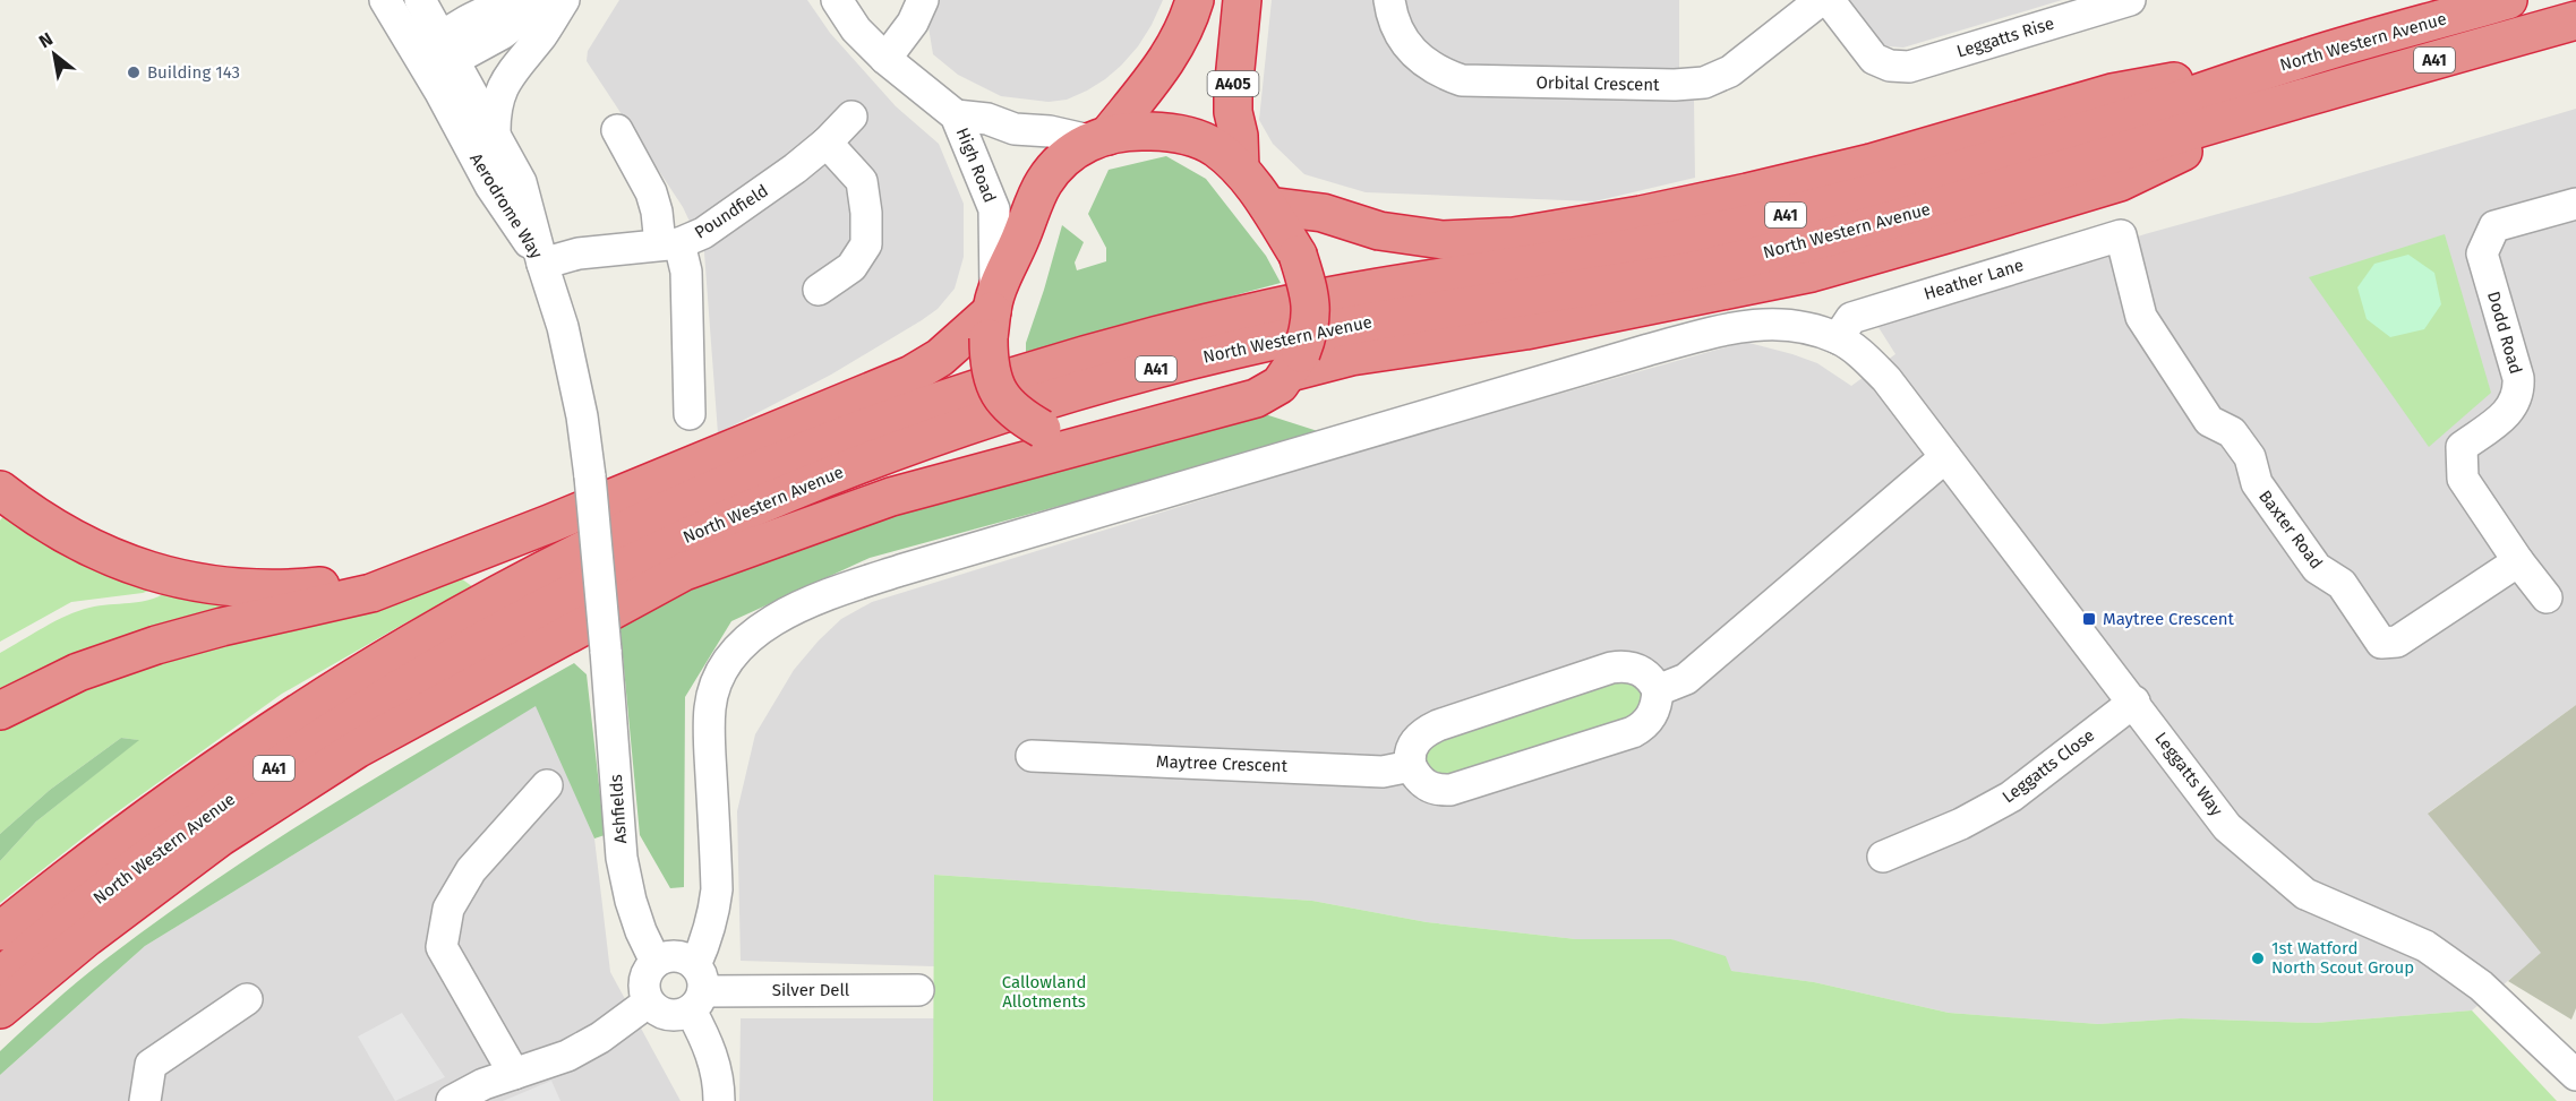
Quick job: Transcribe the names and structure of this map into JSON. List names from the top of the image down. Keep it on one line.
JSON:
{"streets":{"highway":["North Western Avenue","A41","A405"],"street":["Leggatts Rise","Orbital Crescent","High Road","Aerodrome Way","Poundfield","Heather Lane","Dodd Road","Baxter Road","Maytree Crescent","Leggatts Close","Leggatts Way","Ashfields","Silver Dell"]},"crossings":[["Aerodrome Way","Poundfield"],["Aerodrome Way","Ashfields"],["Poundfield","Ashfields"],["Heather Lane","Baxter Road"],["Heather Lane","Leggatts Way"],["Dodd Road","Baxter Road"],["Leggatts Close","Leggatts Way"],["Ashfields","Silver Dell"]],"parks":["Callowland Allotments"],"places":{"other":["Building 143","1st Watford North Scout Group"],"transit":["Maytree Crescent"]},"north":"top left"}
